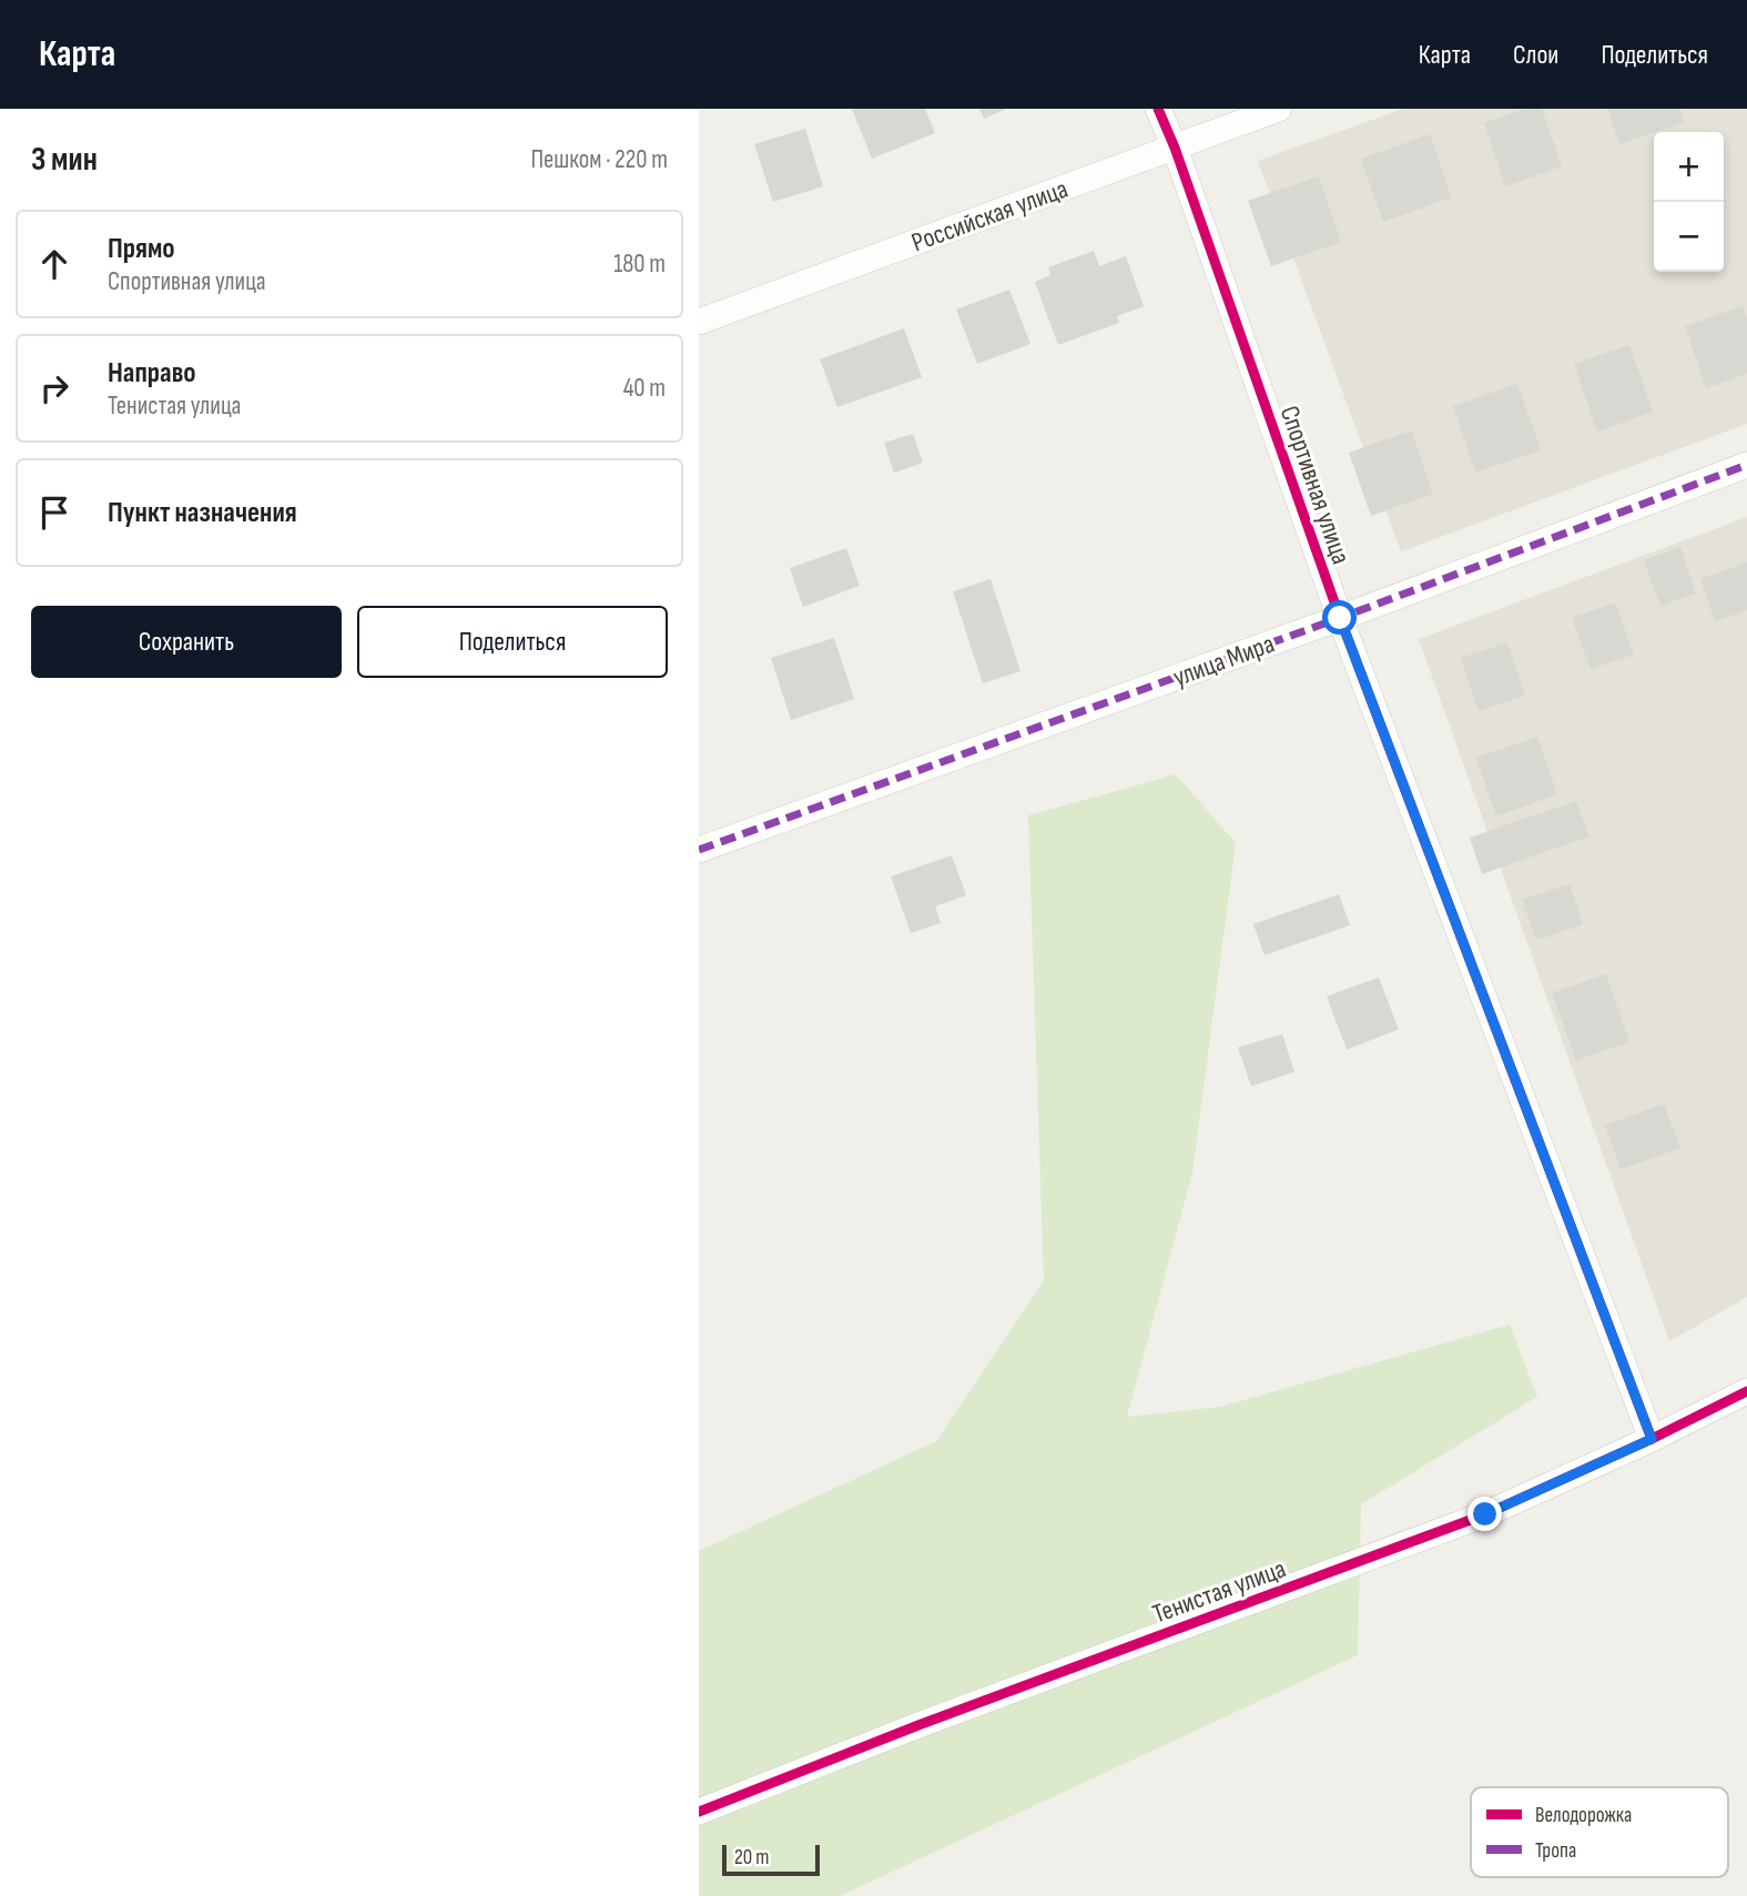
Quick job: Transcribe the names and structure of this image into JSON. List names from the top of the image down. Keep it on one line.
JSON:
{"streets":{"street":["Российская улица","Спортивная улица","улица Мира","Тенистая улица"]},"crossings":[["Российская улица","Спортивная улица"],["Спортивная улица","улица Мира"],["Спортивная улица","Тенистая улица"]],"legend":["Велодорожка","Тропа"],"scale_bar":"20 m","page":{"header":"Карта","nav":["Карта","Слои","Поделиться"],"heading":["3 мин","Пешком · 220 m"],"map_buttons":["+","−"],"list":[["Прямо","Спортивная улица","180 m"],["Направо","Тенистая улица","40 m"],"Пункт назначения"],"buttons":["Сохранить","Поделиться"],"scale":"20 m"}}
